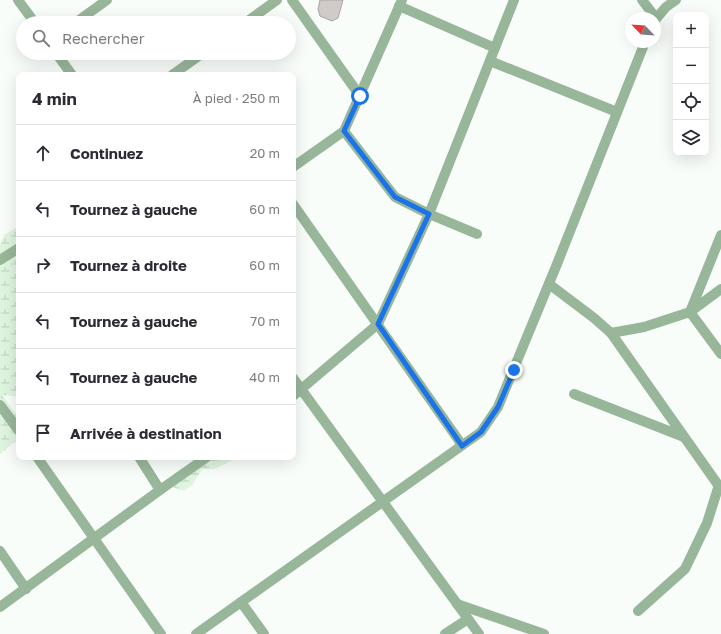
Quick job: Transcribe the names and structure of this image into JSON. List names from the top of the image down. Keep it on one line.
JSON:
{"north":"top left","page":{"map_buttons":["+","−"],"search":"Rechercher","heading":["4 min","À pied · 250 m"],"list":[["Continuez","20 m"],["Tournez à gauche","60 m"],["Tournez à droite","60 m"],["Tournez à gauche","70 m"],["Tournez à gauche","40 m"],"Arrivée à destination"]}}
